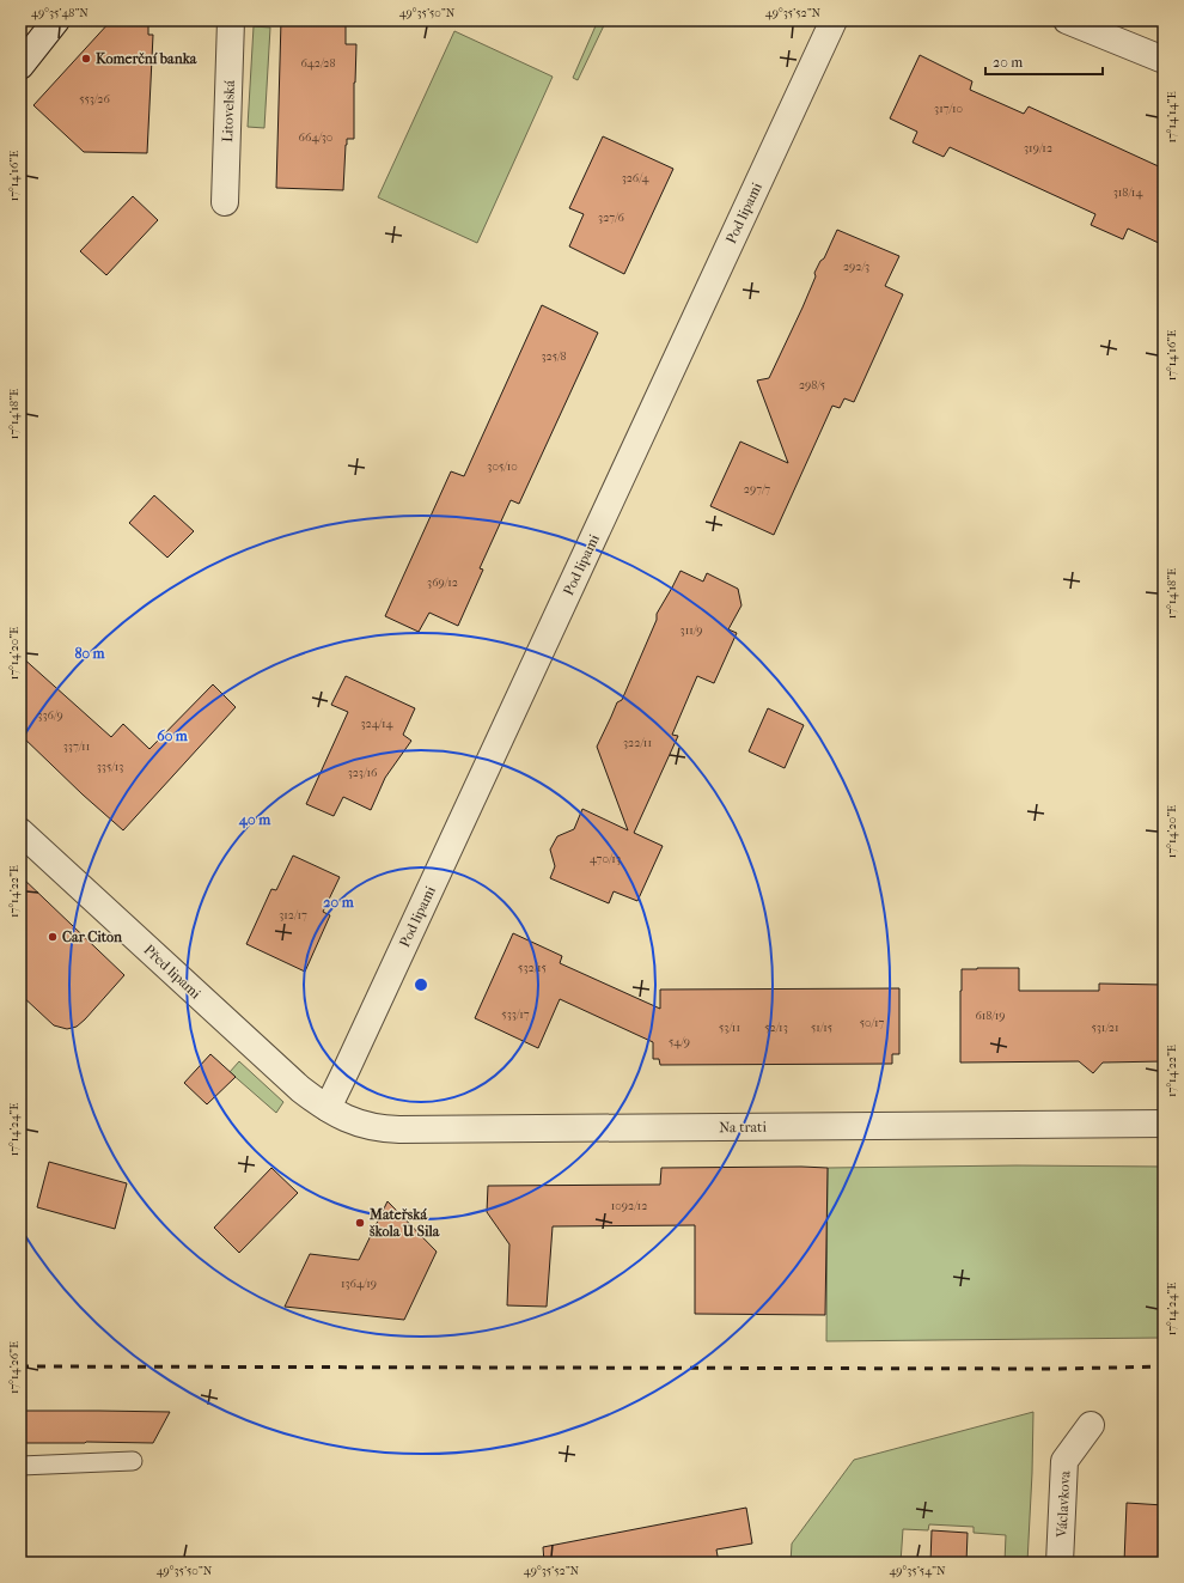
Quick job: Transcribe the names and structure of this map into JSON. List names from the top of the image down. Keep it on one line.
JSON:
{"streets":{"street":["Litovelská","Pod lipami","Před lipami","Na trati","Václavkova"]},"crossings":[["Pod lipami","Před lipami"],["Pod lipami","Na trati"],["Před lipami","Na trati"]],"places":["Komerční banka","Car Citon","Mateřská škola U Sila"],"house_numbers":["642/28","553/26","317/10","664/30","319/12","326/4","318/14","327/6","292/3","325/8","298/5","305/10","297/7","369/12","311/9","336/9","324/14","322/11","337/11","335/13","323/16","470/13","312/17","532/15","533/17","618/19","50/17","53/11","52/13","51/15","531/21","54/9","1092/12","1364/19"],"scale_bar":"20 m","coordinates":["49°35'48\"N","49°35'50\"N","49°35'52\"N","17°14'14\"E","17°14'16\"E","17°14'18\"E","17°14'20\"E","17°14'22\"E","17°14'24\"E","17°14'26\"E","49°35'54\"N"],"rings":["80 m","60 m","40 m","20 m"]}
